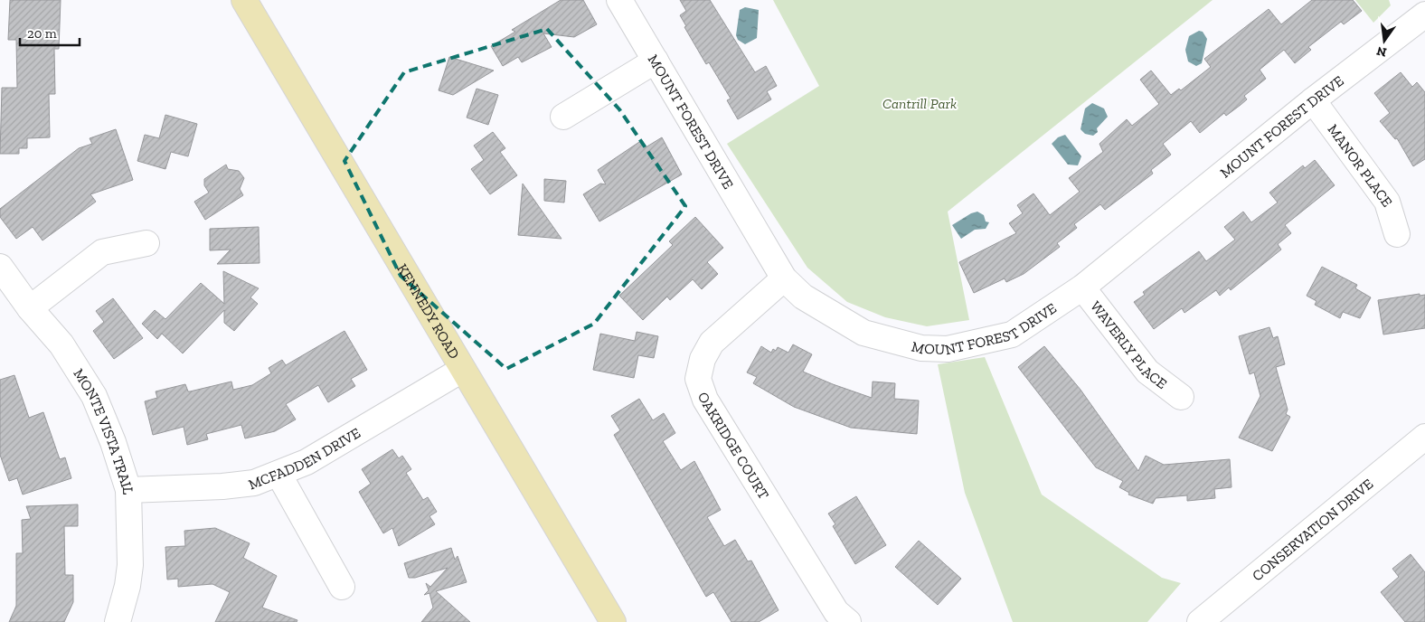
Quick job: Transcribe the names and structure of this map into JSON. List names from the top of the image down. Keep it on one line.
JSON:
{"streets":{"main road":["KENNEDY ROAD"],"street":["MOUNT FOREST DRIVE","MANOR PLACE","WAVERLY PLACE","MONTE VISTA TRAIL","OAKRIDGE COURT","MCFADDEN DRIVE","CONSERVATION DRIVE"]},"crossings":[["MOUNT FOREST DRIVE","MANOR PLACE"],["MOUNT FOREST DRIVE","WAVERLY PLACE"],["MOUNT FOREST DRIVE","OAKRIDGE COURT"],["KENNEDY ROAD","MCFADDEN DRIVE"],["MONTE VISTA TRAIL","MCFADDEN DRIVE"]],"parks":["Cantrill Park"],"scale_bar":"20 m","north":"bottom"}
